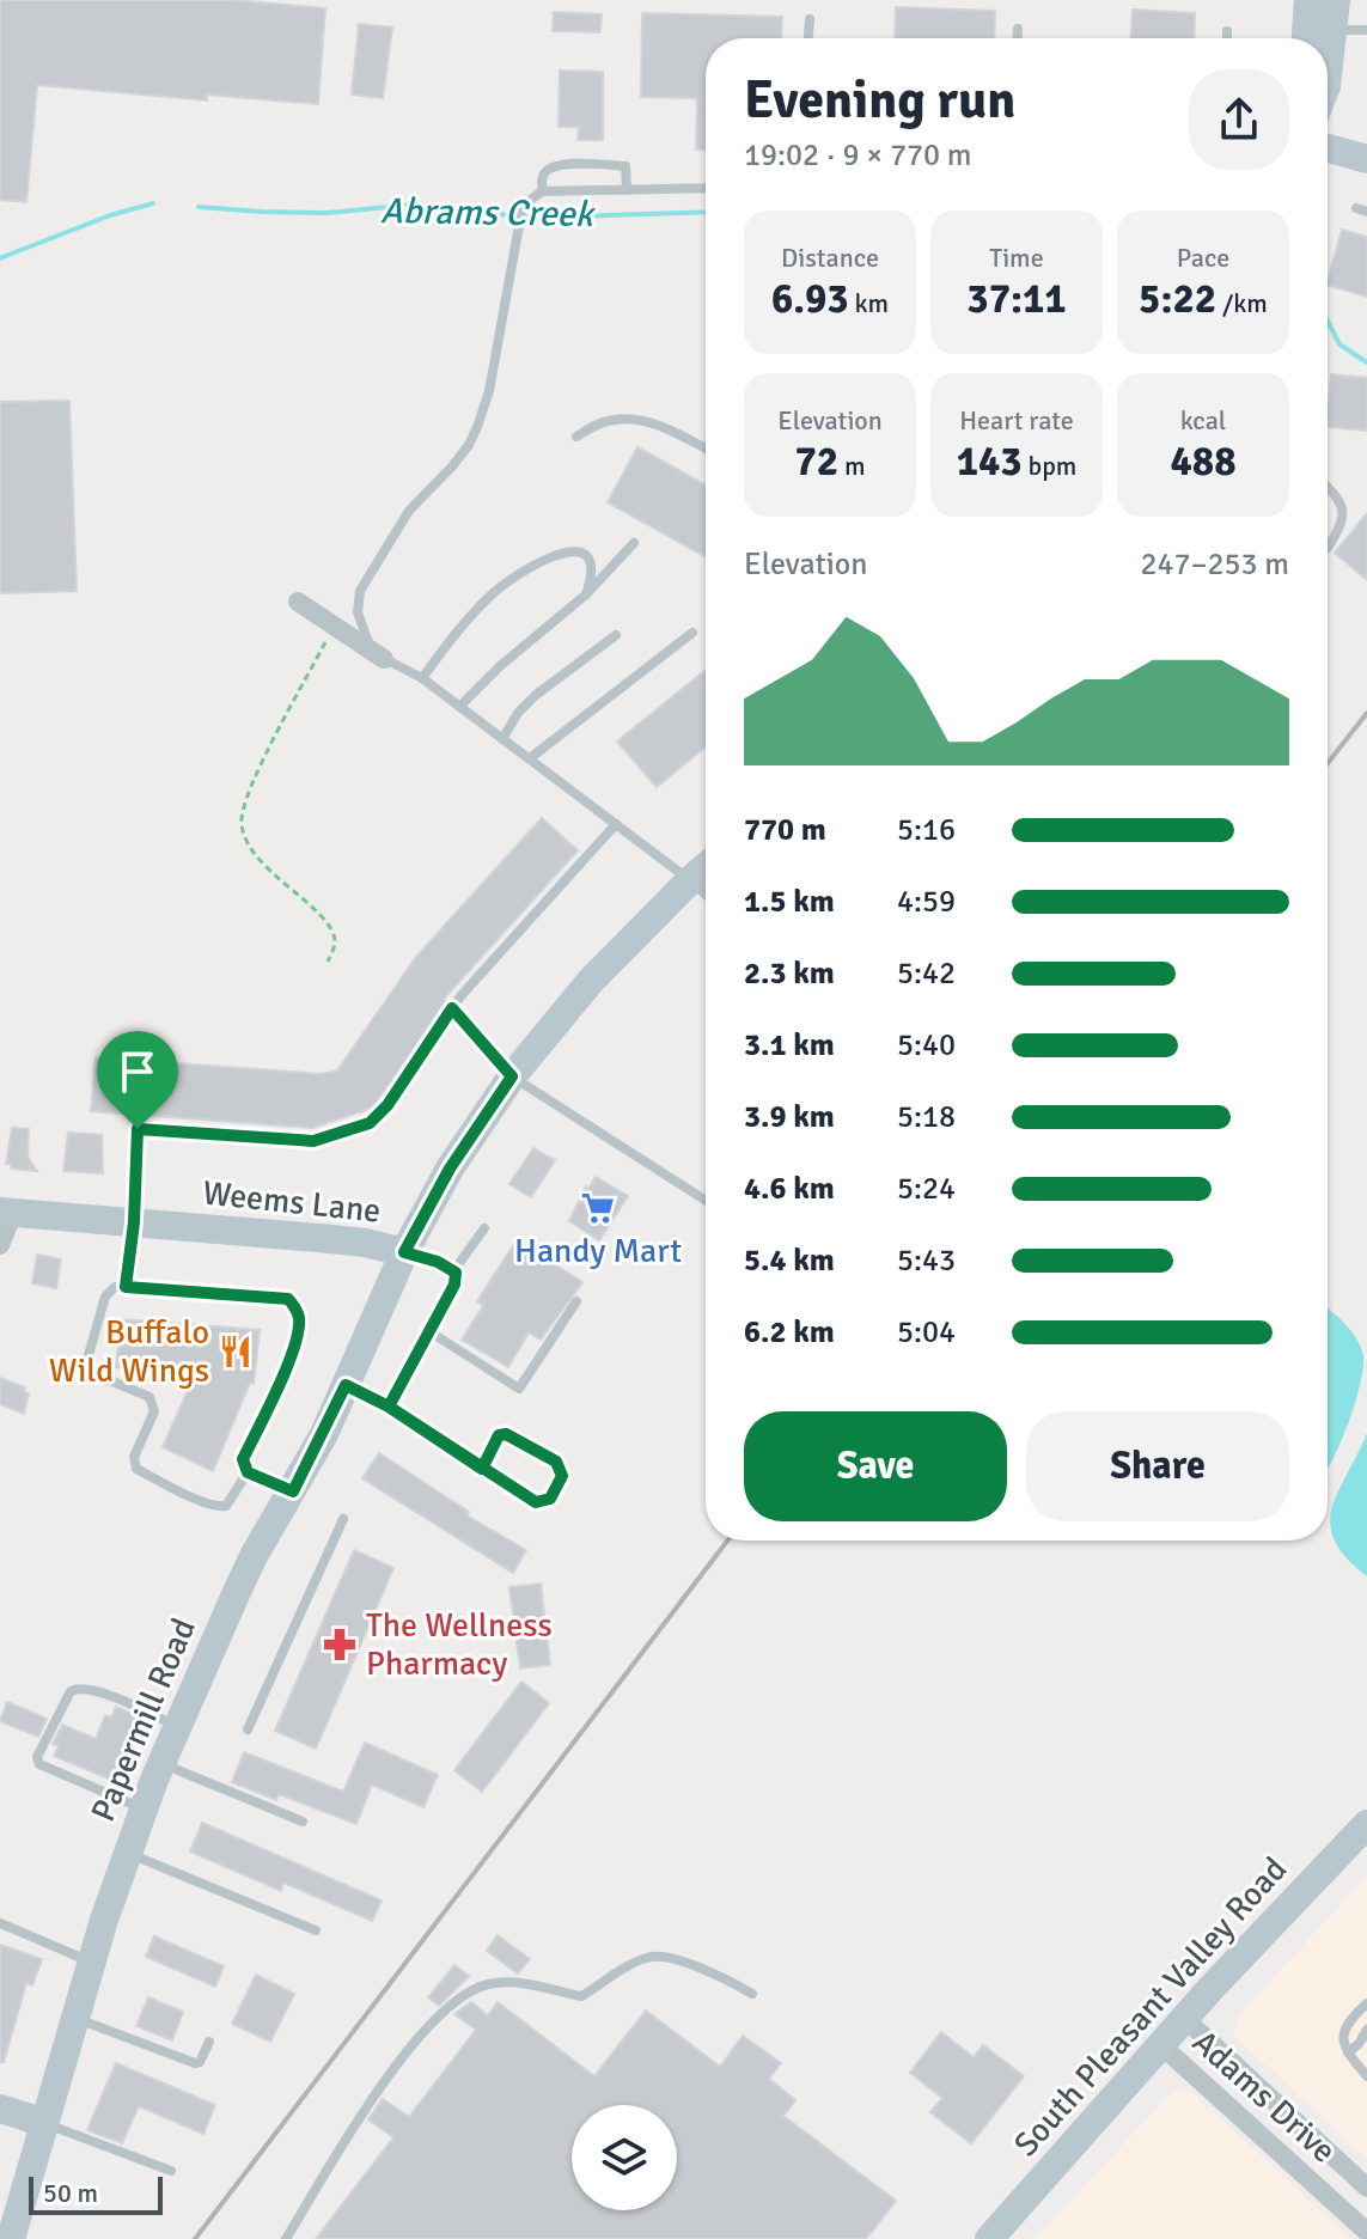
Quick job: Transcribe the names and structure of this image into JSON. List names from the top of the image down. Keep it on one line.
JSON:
{"streets":{"main road":["Weems Lane","Papermill Road","South Pleasant Valley Road"],"street":["Adams Drive"]},"crossings":[["Weems Lane","Papermill Road"],["South Pleasant Valley Road","Adams Drive"]],"water":["Abrams Creek"],"places":{"supermarket":["Handy Mart"],"restaurant":["Buffalo Wild Wings"],"pharmacy":["The Wellness Pharmacy"]},"scale_bar":"50 m","page":{"heading":["Evening run","19:02 · 9 × 770 m"],"stats":[["Distance","6.93 km"],["Time","37:11"],["Pace","5:22 /km"],["Elevation","72 m"],["Heart rate","143 bpm"],["kcal","488"]],"chart":["Elevation","247–253 m"],"list":[{"name":"770 m","note":"5:16"},{"name":"1.5 km","note":"4:59"},{"name":"2.3 km","note":"5:42"},{"name":"3.1 km","note":"5:40"},{"name":"3.9 km","note":"5:18"},{"name":"4.6 km","note":"5:24"},{"name":"5.4 km","note":"5:43"},{"name":"6.2 km","note":"5:04"}],"buttons":["Save","Share"],"scale":"50 m"}}
